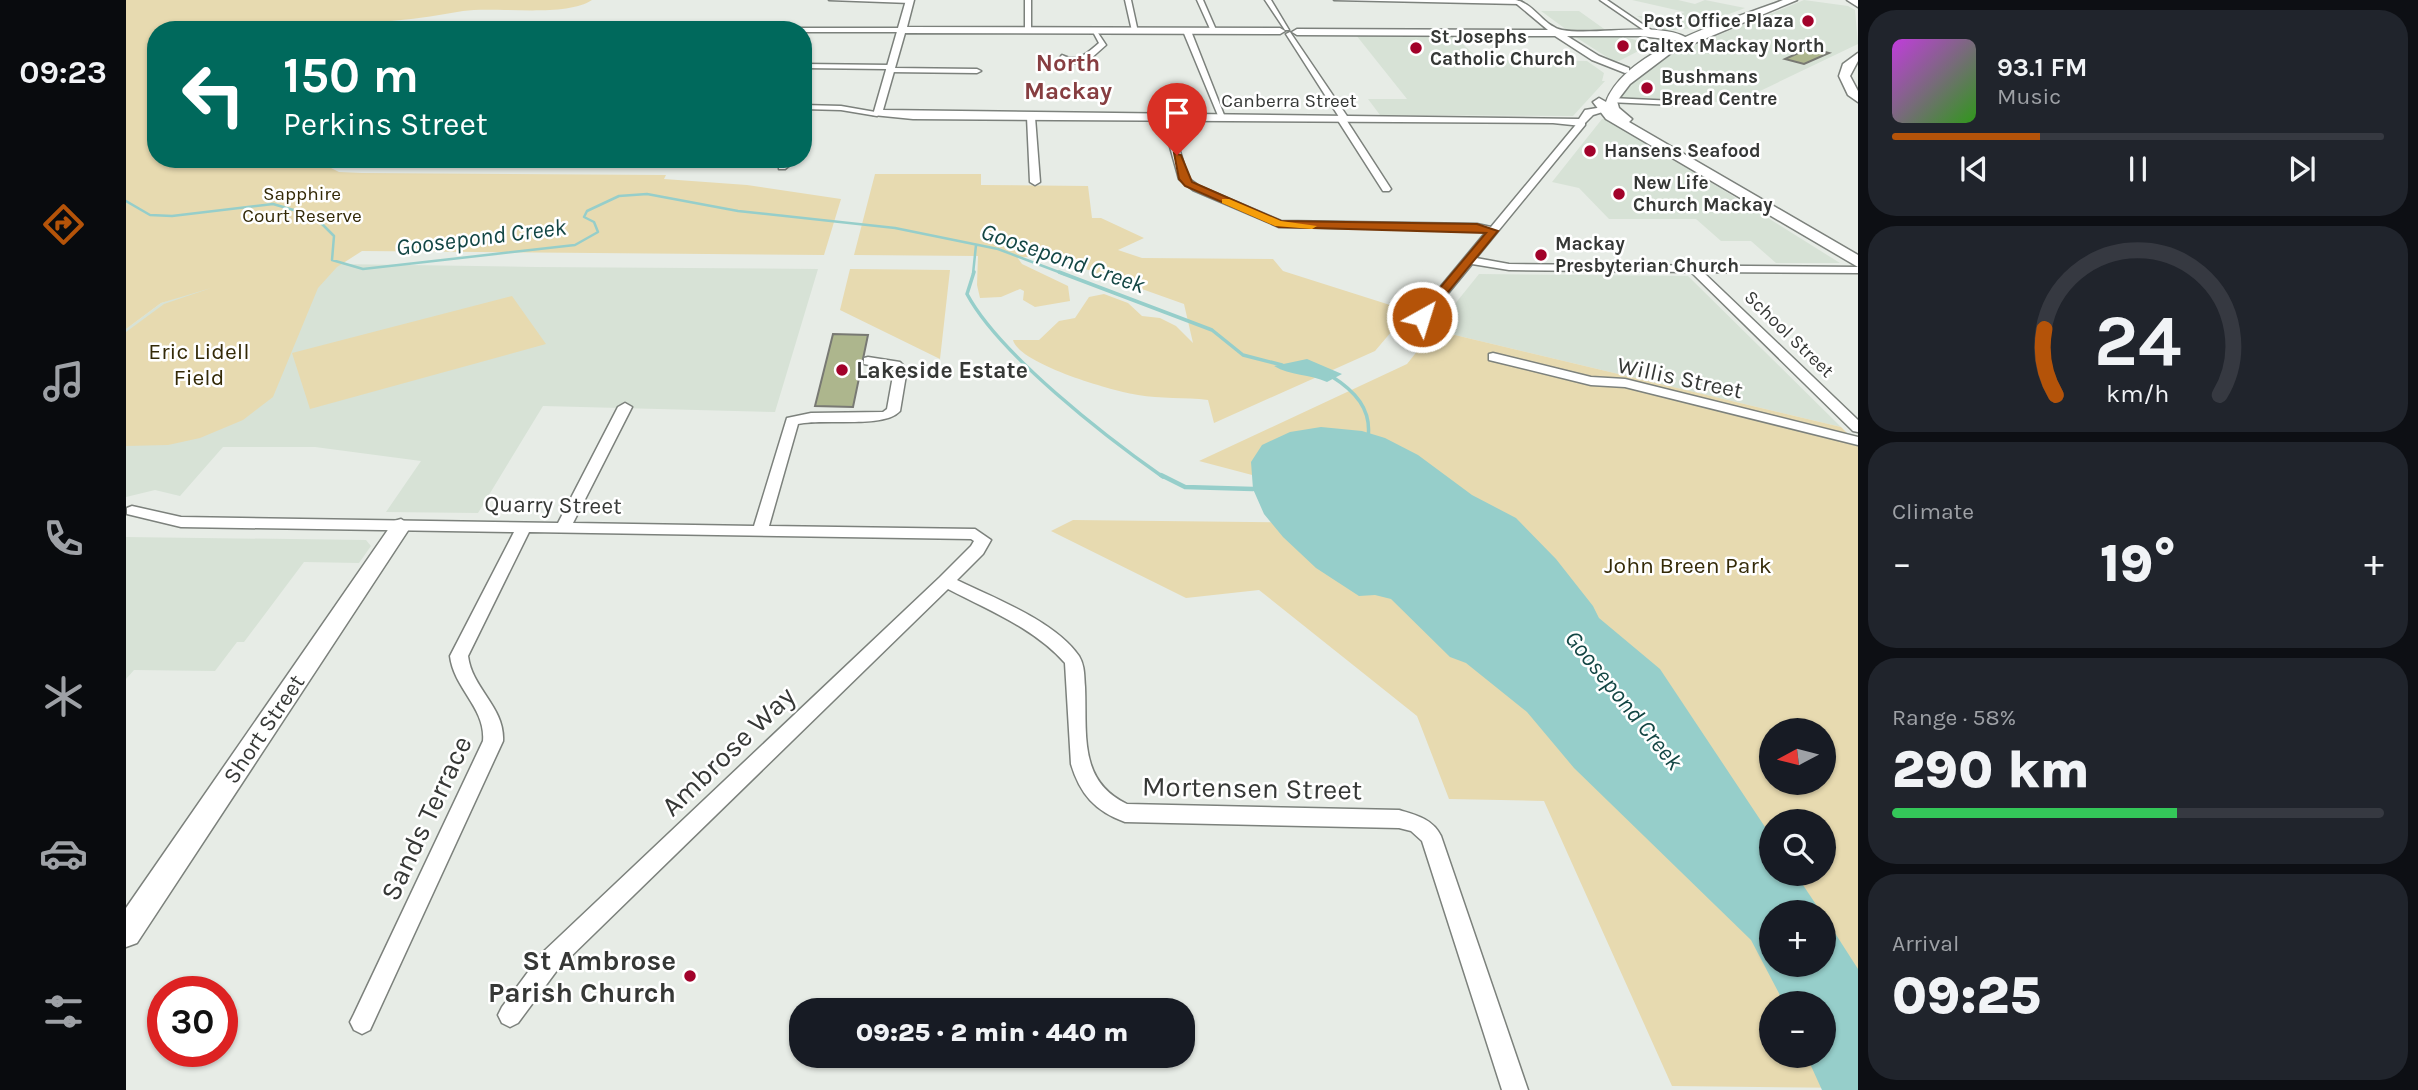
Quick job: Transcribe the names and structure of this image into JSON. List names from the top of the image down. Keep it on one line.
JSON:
{"streets":{"street":["Canberra Street","School Street","Willis Street","Quarry Street","Short Street","Ambrose Way","Mortensen Street","Sands Terrace"]},"crossings":[["Quarry Street","Short Street"],["Quarry Street","Ambrose Way"],["Quarry Street","Sands Terrace"],["Ambrose Way","Mortensen Street"]],"districts":["North Mackay"],"water":["Goosepond Creek"],"parks":["Sapphire Court Reserve","Eric Lidell Field","John Breen Park"],"places":["Post Office Plaza","Caltex Mackay North","St Josephs Catholic Church","Bushmans Bread Centre","Hansens Seafood","New Life Church Mackay","Mackay Presbyterian Church","Lakeside Estate","St Ambrose Parish Church"],"north":"left","page":{"tabs":"09:23","turn":["150 m","Perkins Street"],"song":["93.1 FM","Music"],"tile":["Climate",["Range · 58%","290 km"],["Arrival","09:25"]],"heat":["−","19°","+"],"map_buttons":["+","−"],"limit":"30","trip":"09:25 · 2 min · 440 m","gauge":["24","km/h"]}}
